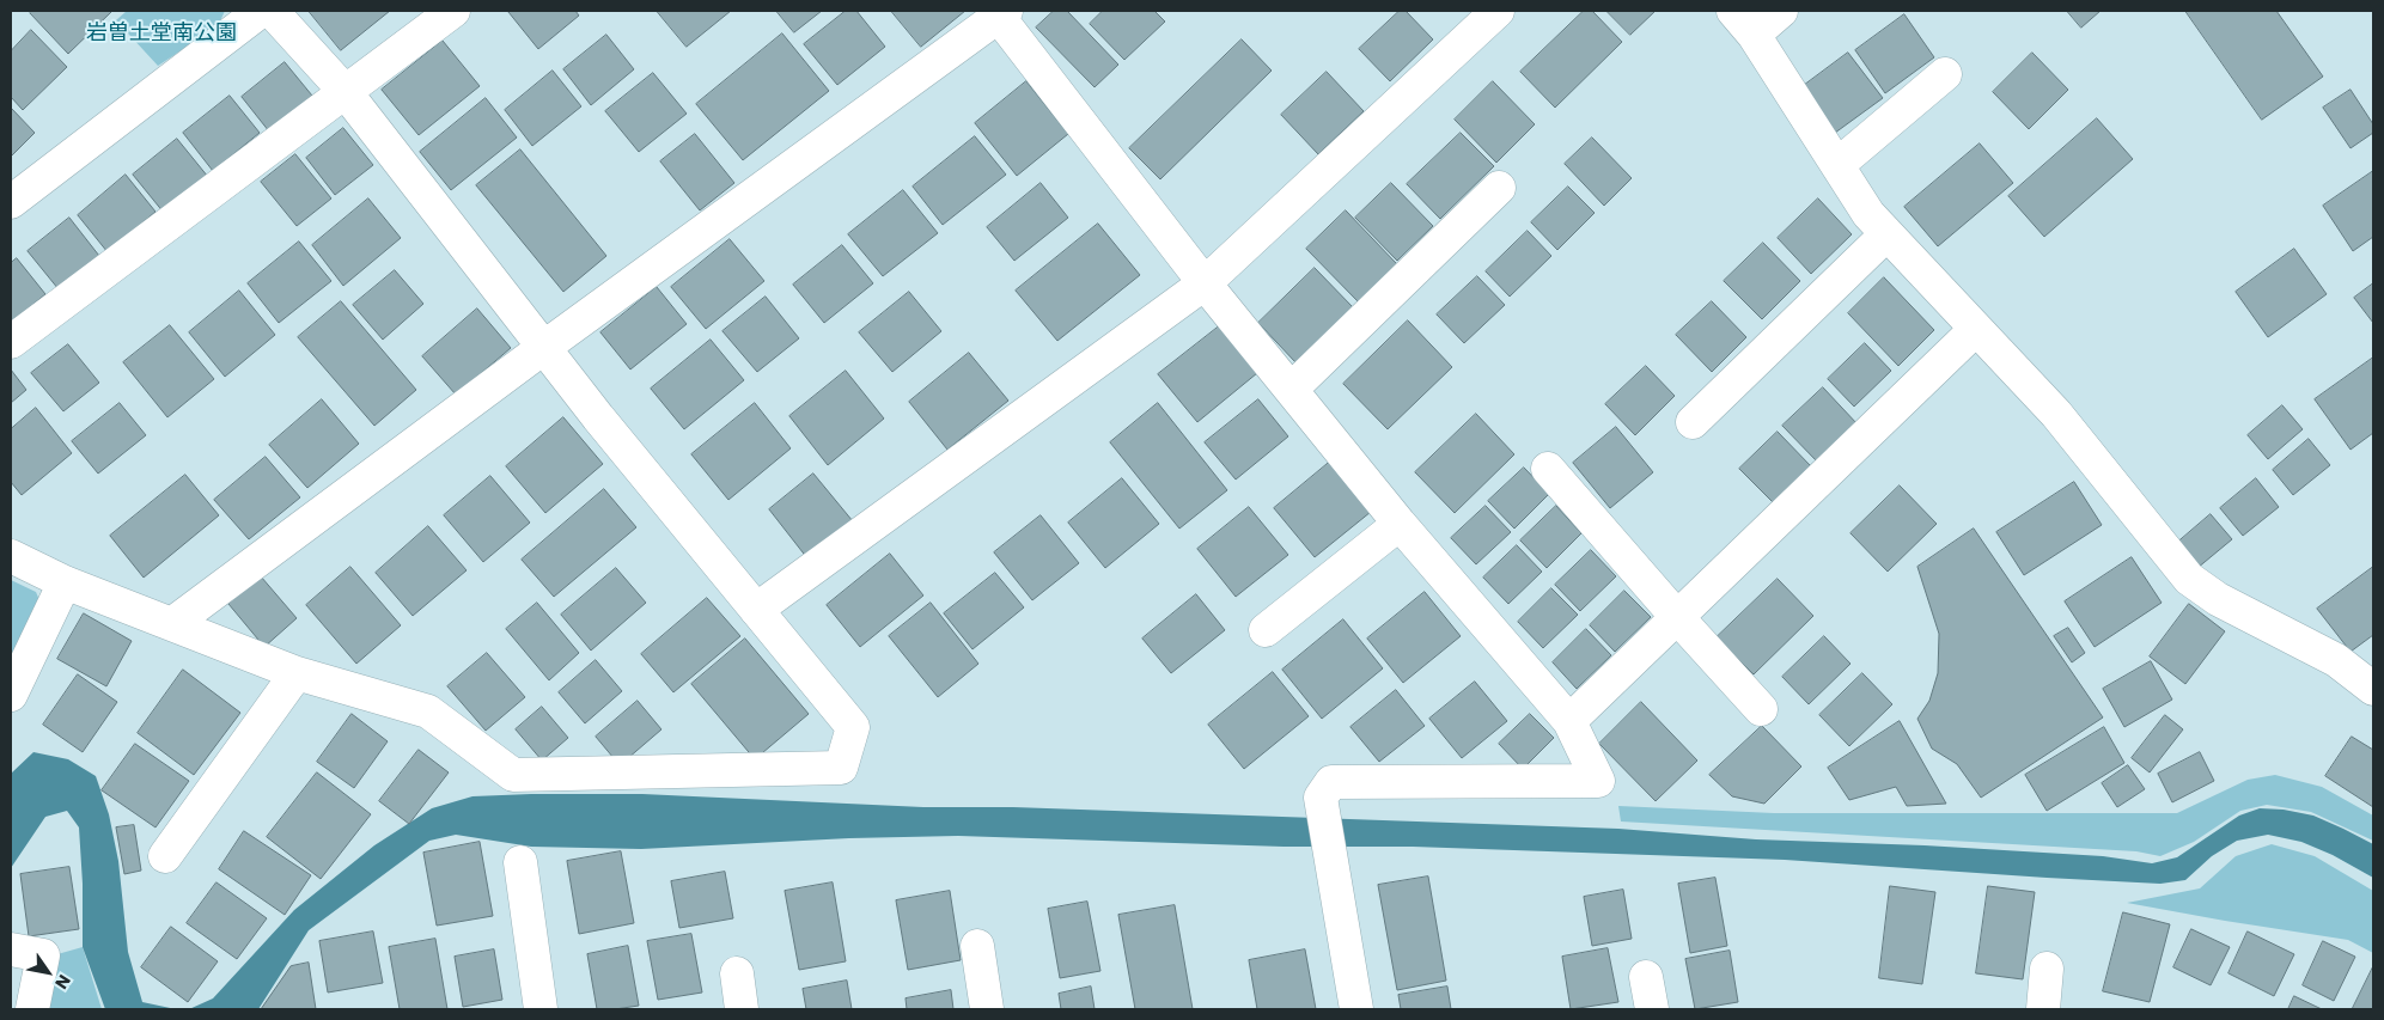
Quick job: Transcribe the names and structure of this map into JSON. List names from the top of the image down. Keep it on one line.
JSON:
{"parks":["岩曽土堂南公園"],"north":"bottom right"}
